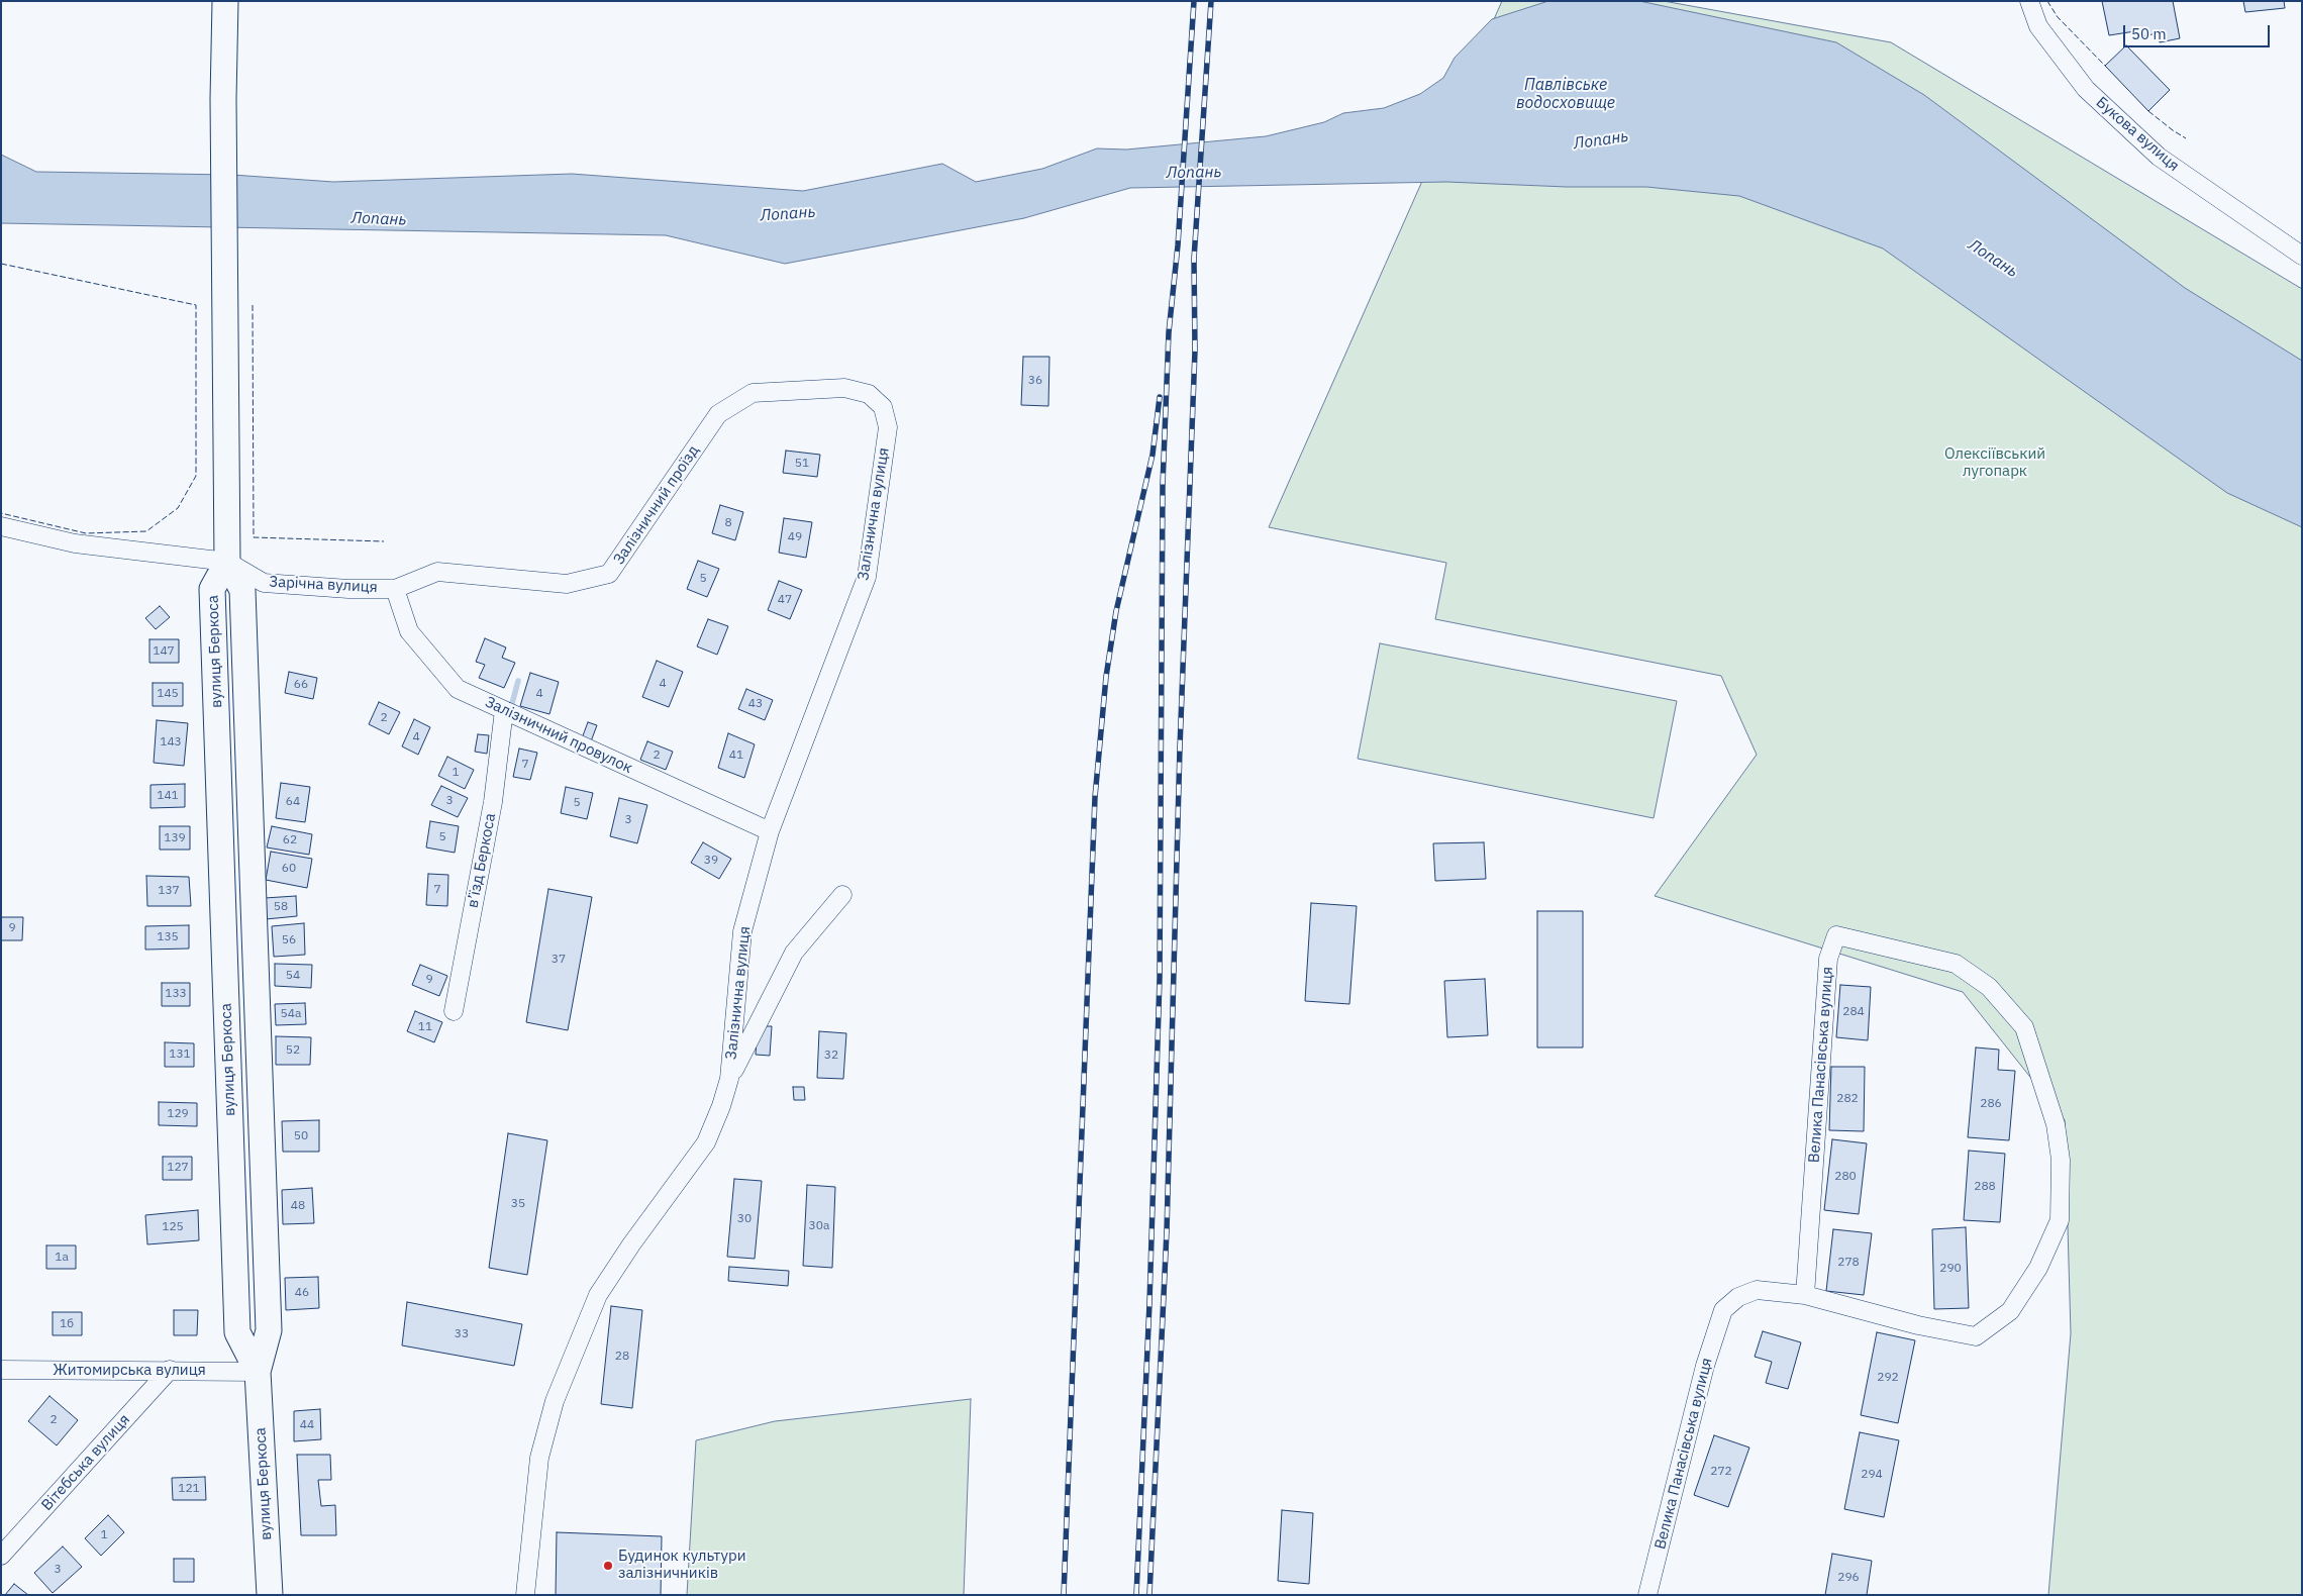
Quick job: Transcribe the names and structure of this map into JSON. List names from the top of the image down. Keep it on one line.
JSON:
{"streets":{"street":["Букова вулиця","Залізничний проїзд","Залізнична вулиця","Зарічна вулиця","вулиця Беркоса","Залізничний провулок","в’їзд Беркоса","Велика Панасівська вулиця","Житомирська вулиця","Вітебська вулиця"]},"crossings":[["Залізничний проїзд","Залізнична вулиця"],["Залізничний проїзд","Зарічна вулиця"],["Залізничний проїзд","Залізничний провулок"],["Залізнична вулиця","Залізничний провулок"],["Зарічна вулиця","вулиця Беркоса"],["Зарічна вулиця","Залізничний провулок"],["вулиця Беркоса","Житомирська вулиця"],["Залізничний провулок","в’їзд Беркоса"],["Житомирська вулиця","Вітебська вулиця"]],"water":["Павлівське водосховище","Лопань"],"parks":["Олексіївський лугопарк"],"places":["Будинок культури залізничників"],"house_numbers":["36","51","8","49","5","47","147","4","66","145","4","43","2","4","143","2","41","7","1","141","3","64","5","3","5","139","62","39","60","7","137","58","9","135","56","37","54","9","133","284","54а","11","52","131","32","282","286","129","50","127","280","288","35","48","30","30а","125","1а","278","290","46","1б","33","28","292","2","44","272","294","121","1","3","296"],"scale_bar":"50 m"}
